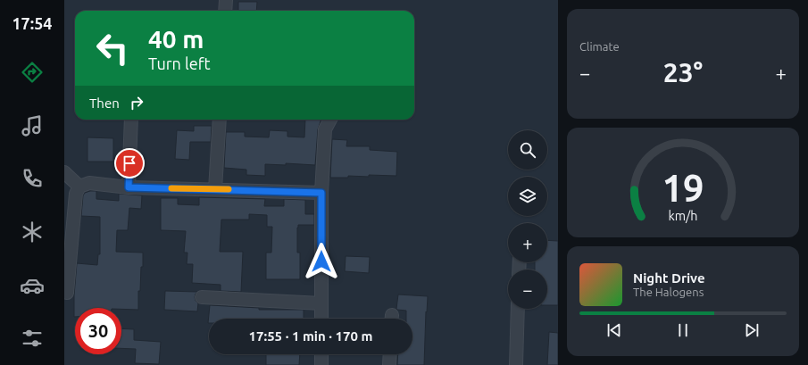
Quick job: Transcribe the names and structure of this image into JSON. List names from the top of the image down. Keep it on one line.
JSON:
{"page":{"tabs":"17:54","tile":"Climate","turn":["40 m","Turn left"],"heat":["−","23°","+"],"then":"Then","map_buttons":["+","−"],"song":["Night Drive","The Halogens"],"limit":"30","trip":"17:55 · 1 min · 170 m","gauge":["19","km/h"]}}
